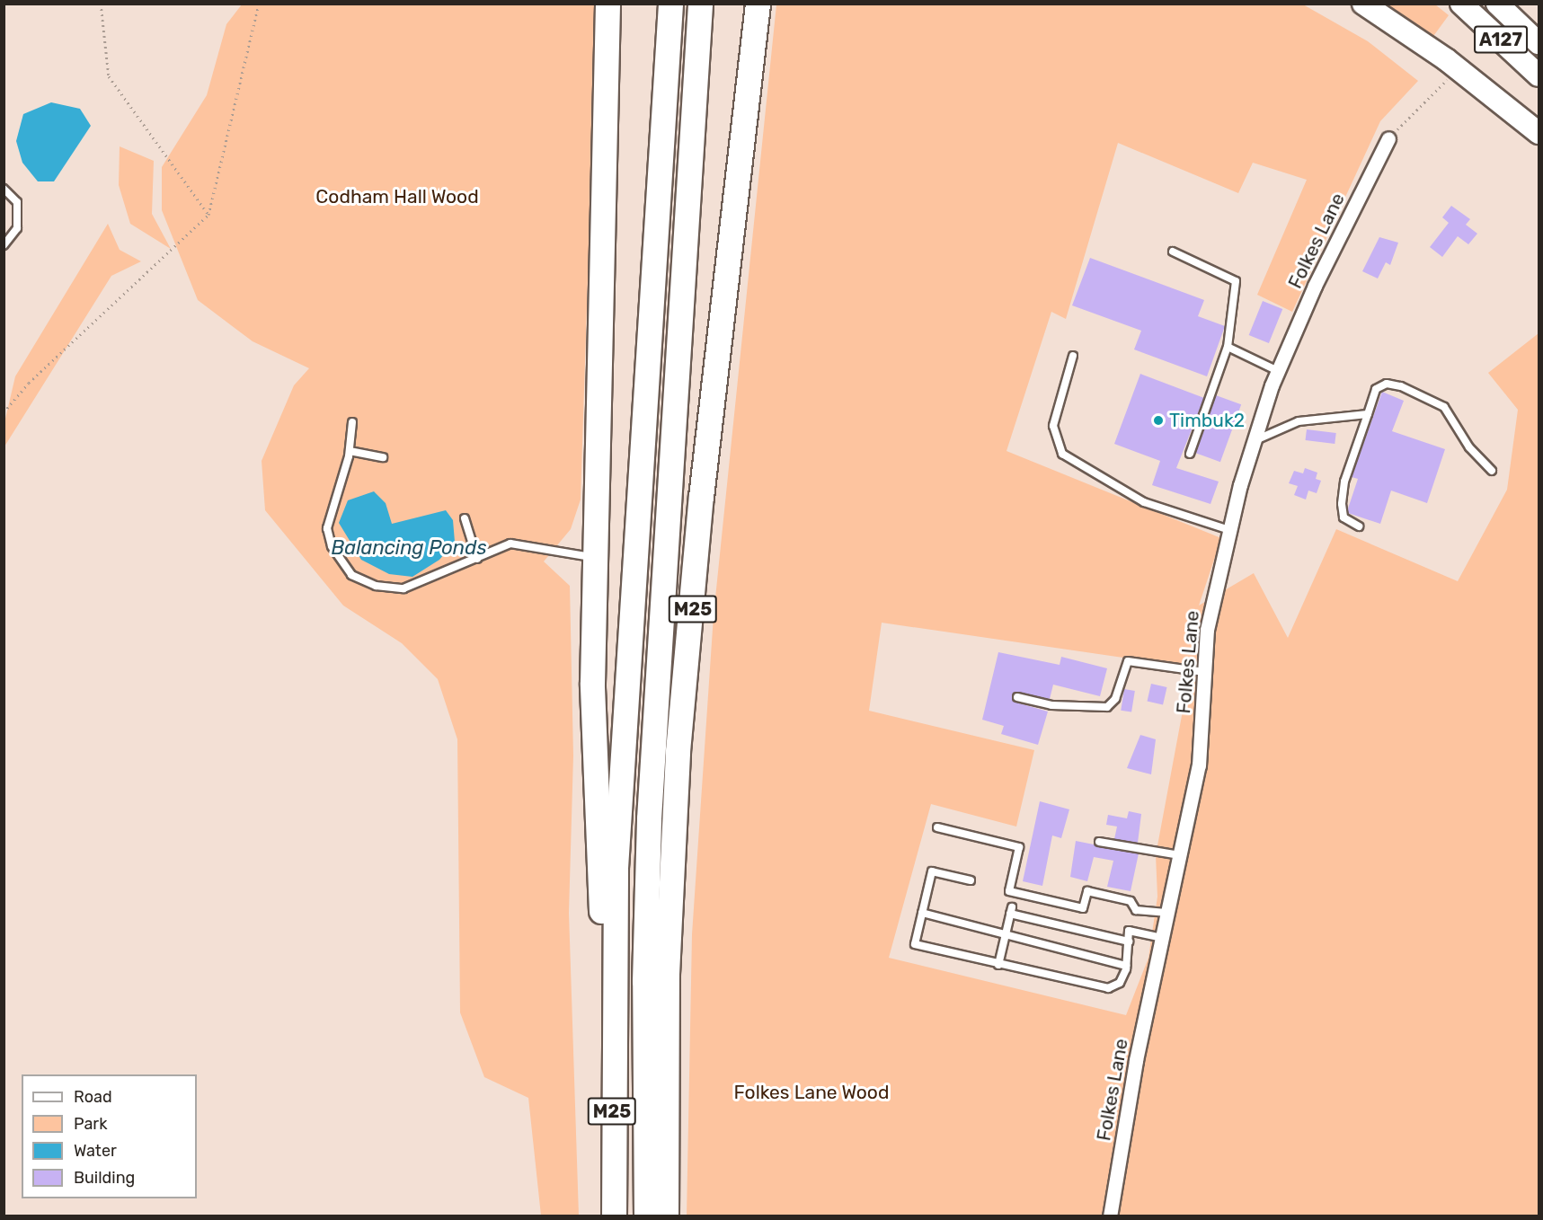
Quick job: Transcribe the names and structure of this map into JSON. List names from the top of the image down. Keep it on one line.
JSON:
{"streets":{"highway":["A127","M25"],"street":["Folkes Lane"]},"water":["Balancing Ponds"],"parks":["Codham Hall Wood","Folkes Lane Wood"],"places":["Timbuk2"],"legend":["Road","Park","Water","Building"]}
